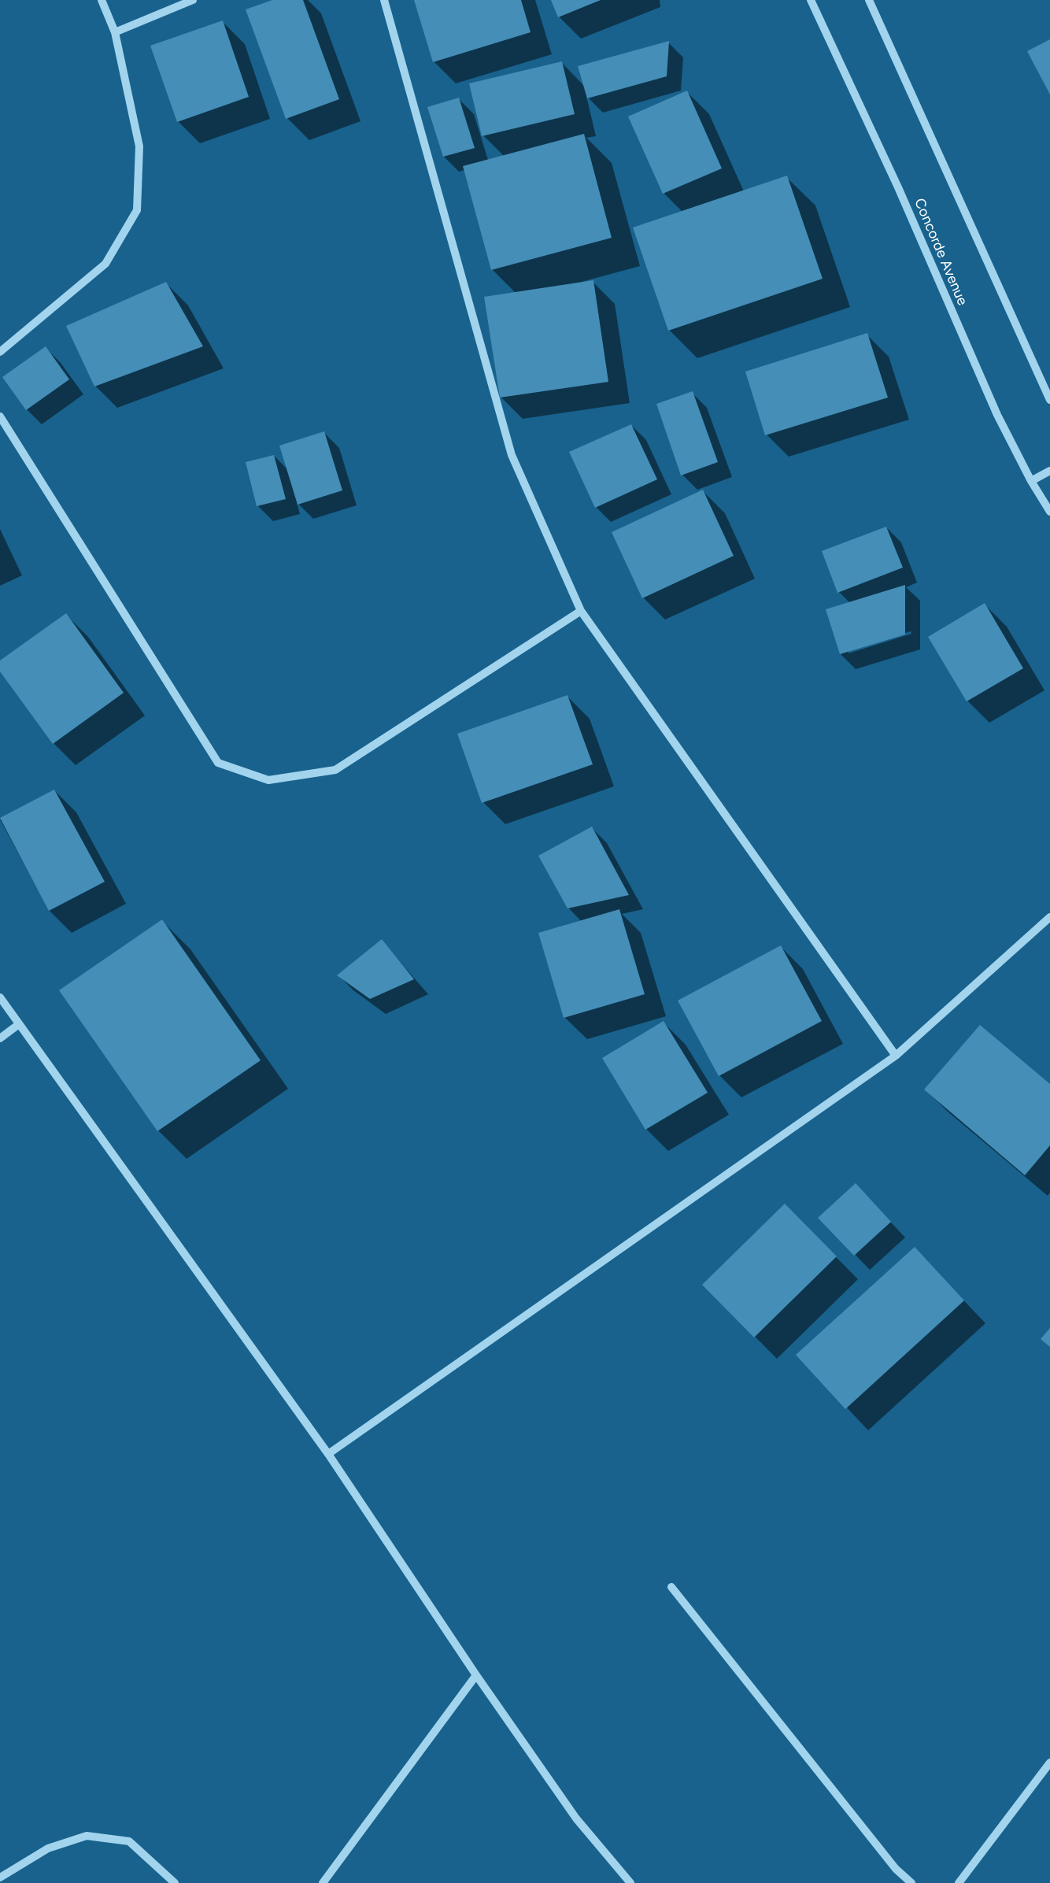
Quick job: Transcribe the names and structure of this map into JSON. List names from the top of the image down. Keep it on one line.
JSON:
{"streets":{"street":["Concorde Avenue"]}}
